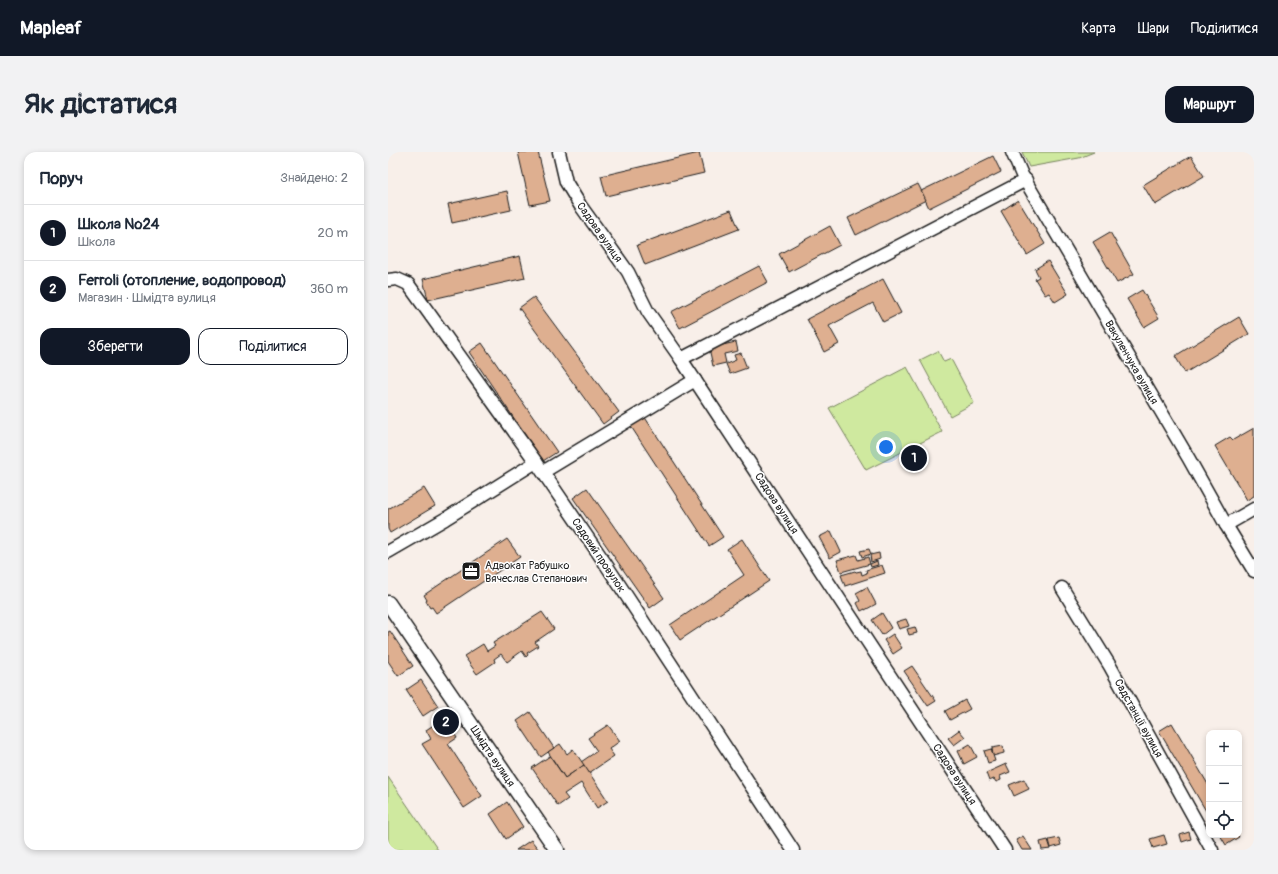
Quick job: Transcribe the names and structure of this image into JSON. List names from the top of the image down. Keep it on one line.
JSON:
{"streets":{"street":["Садова вулиця","Вакуленчука вулиця","Садовий провулок","Садстанції вулиця","Шмідта вулиця"]},"places":{"office":["Адвокат Рабушко Вячеслав Степанович"]},"page":{"header":"Mapleaf","nav":["Карта","Шари","Поділитися"],"buttons":["Маршрут",["Зберегти","Поділитися"]],"title":"Як дістатися","heading":["Поруч","Знайдено: 2"],"list":[{"mark":"1","name":"Школа №24","note":"Школа","value":"20 m"},{"mark":"2","name":"Ferroli (отопление, водопровод)","note":"Магазин · Шмідта вулиця","value":"360 m"}],"pins":["1","2"],"map_buttons":["+","−"]}}
